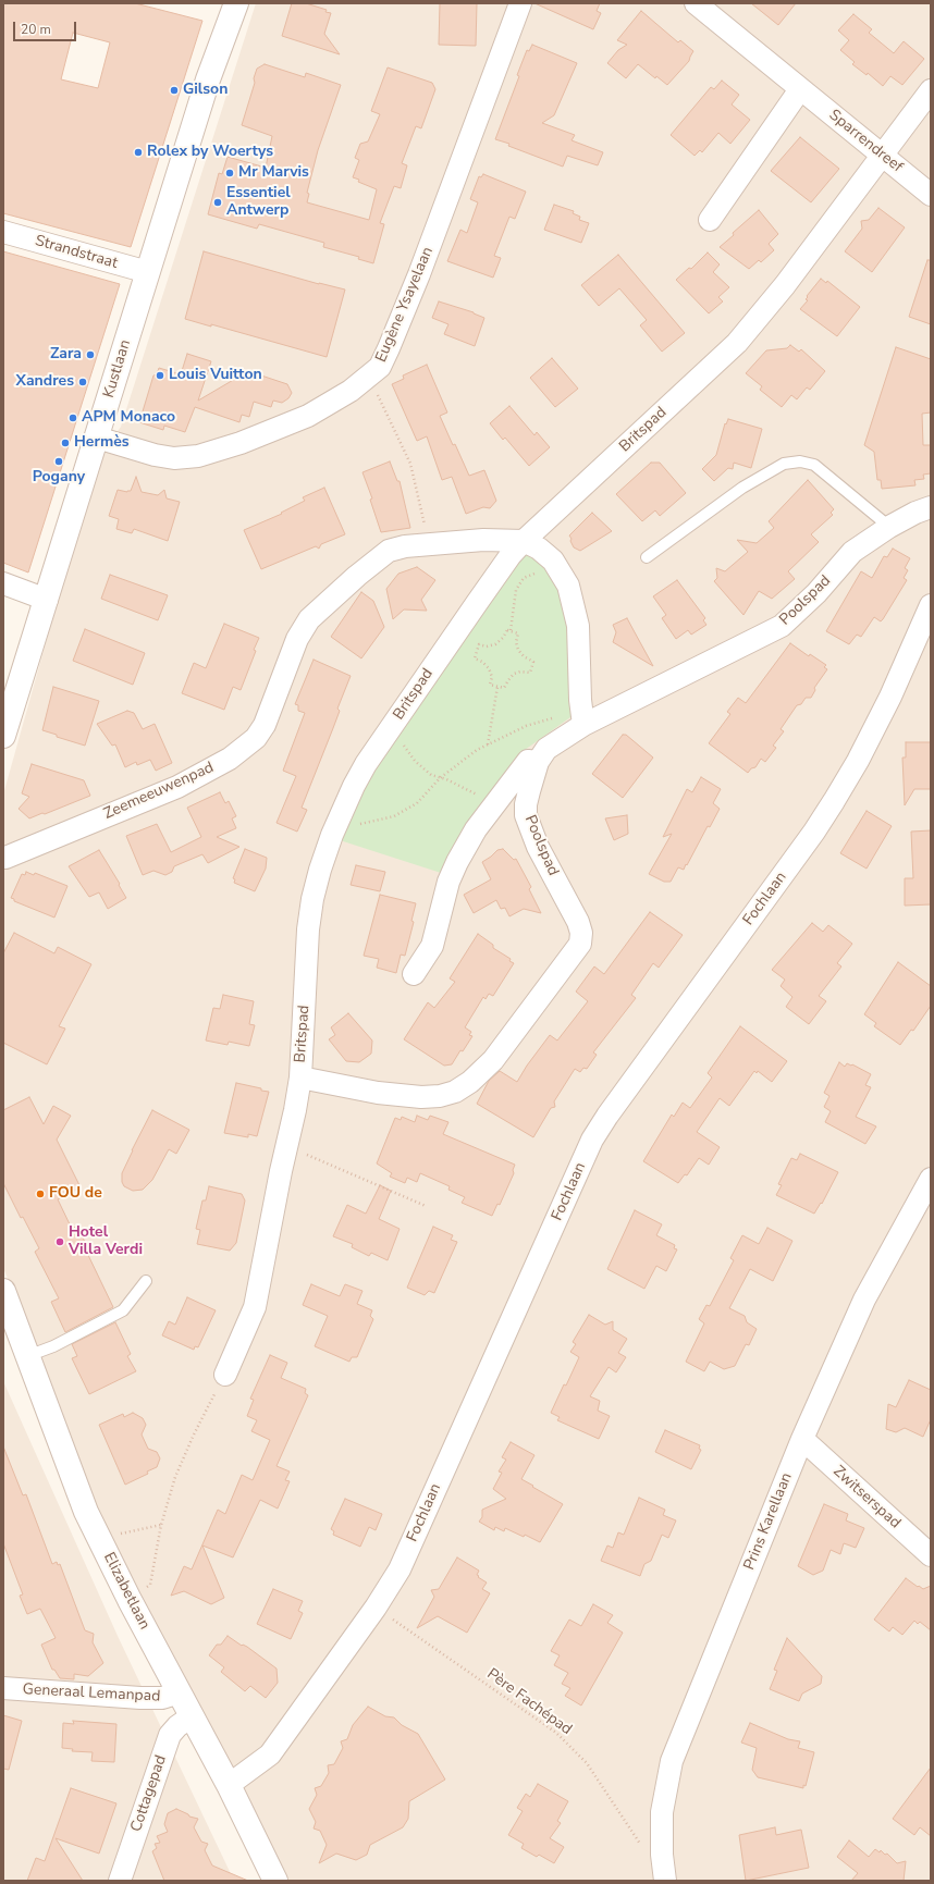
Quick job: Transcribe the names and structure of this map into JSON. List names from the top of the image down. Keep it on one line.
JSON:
{"streets":{"street":["Sparrendreef","Strandstraat","Eugène Ysayelaan","Kustlaan","Britspad","Poolspad","Zeemeeuwenpad","Fochlaan","Zwitserspad","Prins Karellaan","Elizabetlaan","Generaal Lemanpad","Cottagepad"],"path":["Père Fachépad"]},"crossings":[["Sparrendreef","Britspad"],["Strandstraat","Kustlaan"],["Eugène Ysayelaan","Kustlaan"],["Britspad","Poolspad"],["Britspad","Zeemeeuwenpad"],["Poolspad","Zeemeeuwenpad"],["Fochlaan","Elizabetlaan"],["Fochlaan","Père Fachépad"],["Zwitserspad","Prins Karellaan"],["Prins Karellaan","Père Fachépad"],["Elizabetlaan","Generaal Lemanpad"],["Elizabetlaan","Cottagepad"]],"places":["Gilson","Rolex by Woertys","Mr Marvis","Essentiel Antwerp","Zara","Louis Vuitton","Xandres","APM Monaco","Hermès","Pogany","FOU de","Hotel Villa Verdi"],"scale_bar":"20 m"}
